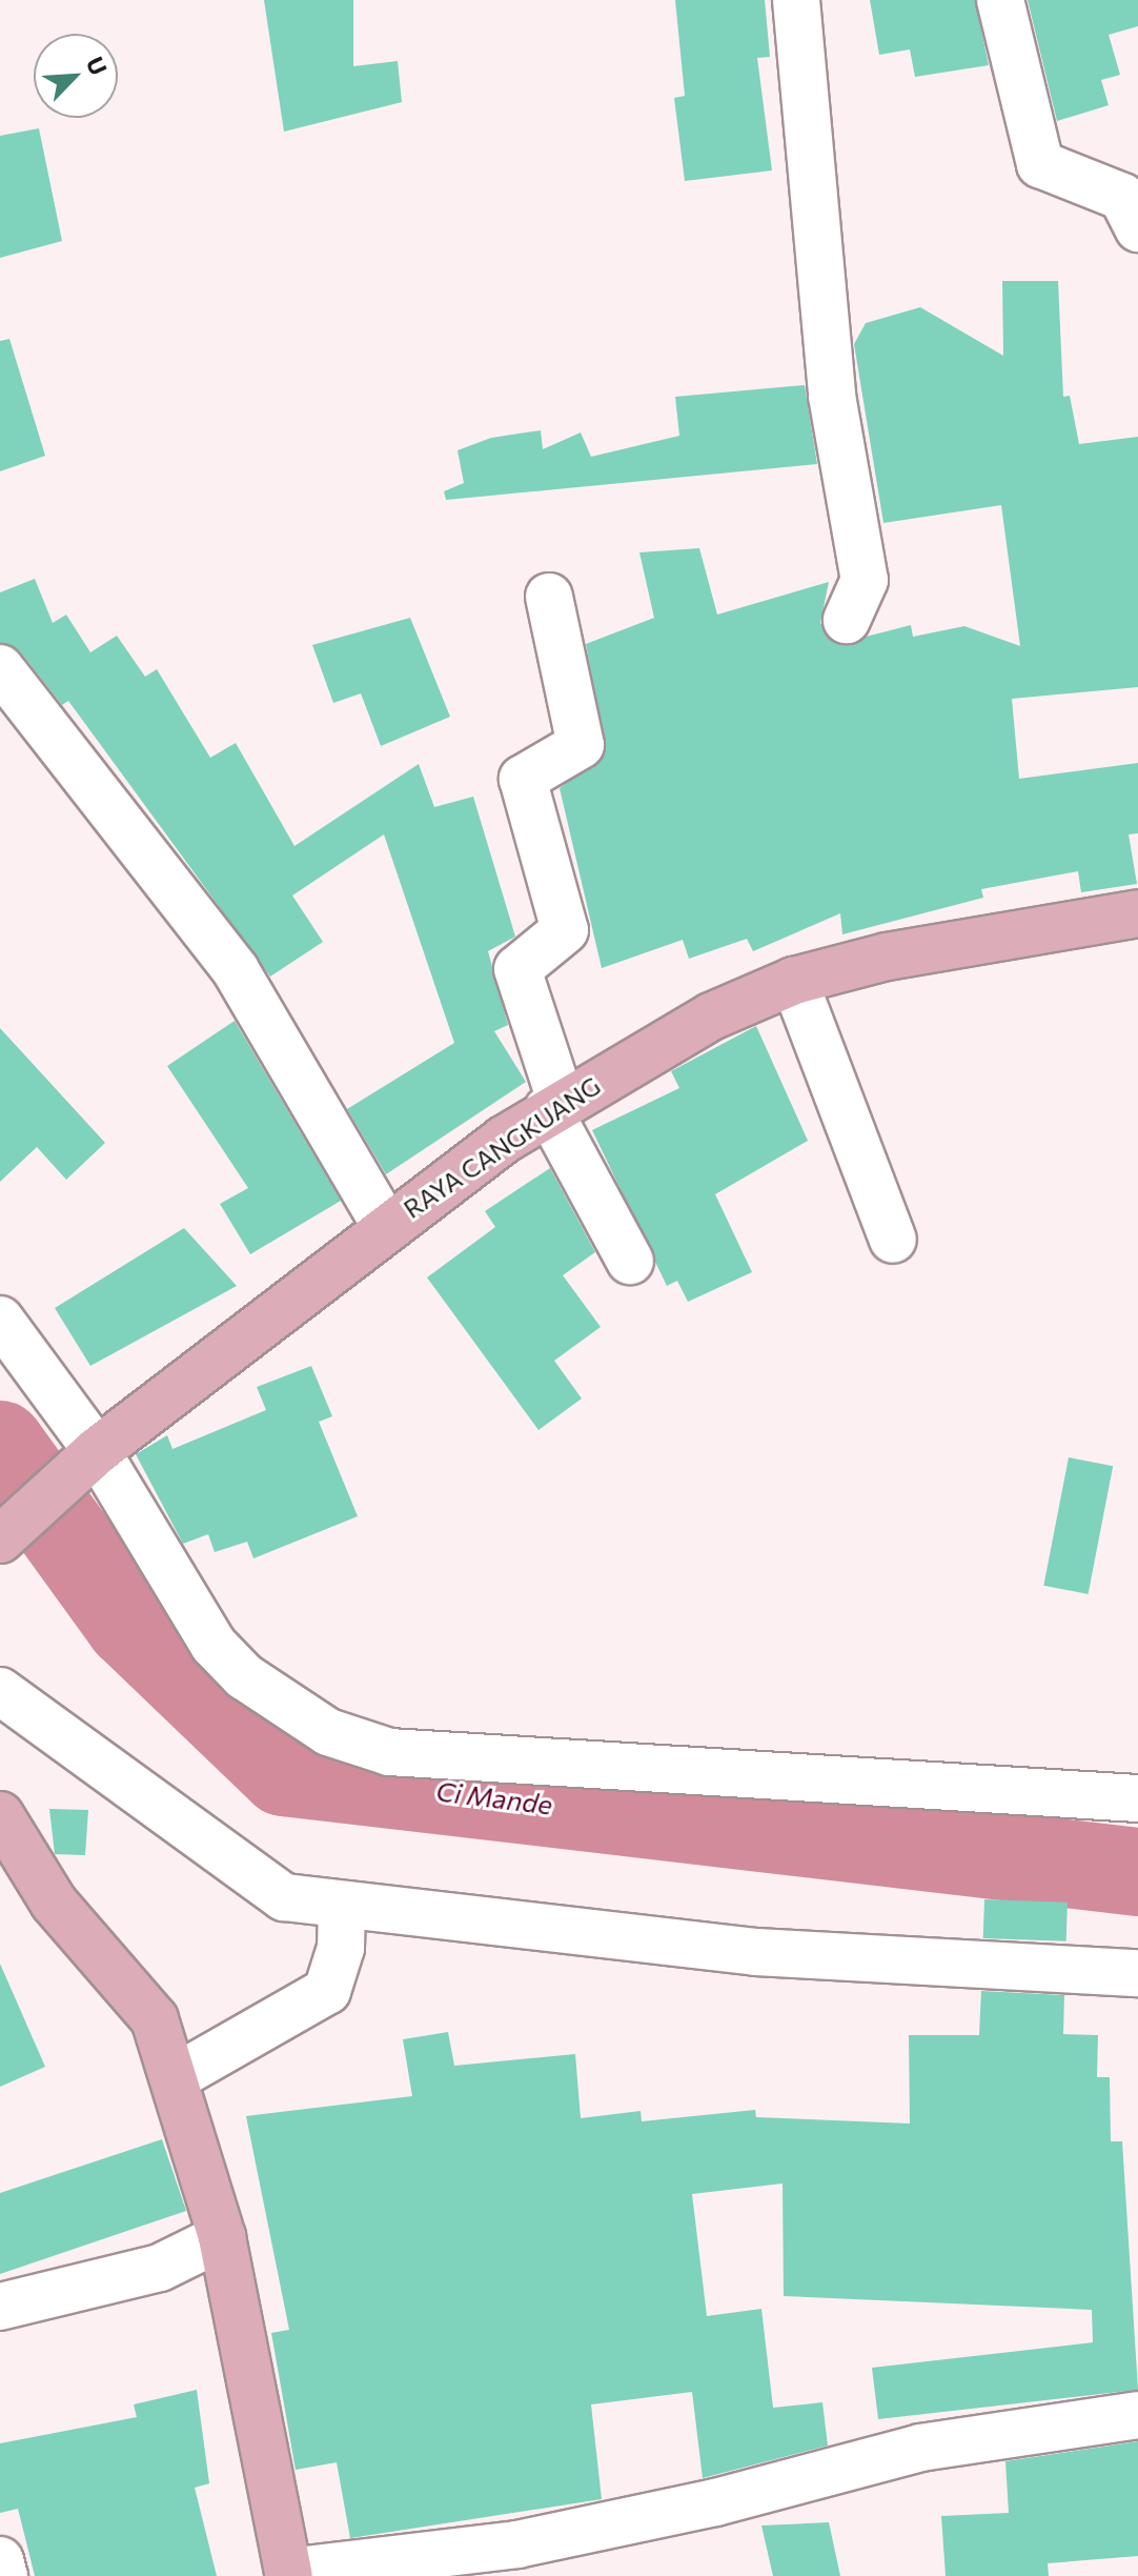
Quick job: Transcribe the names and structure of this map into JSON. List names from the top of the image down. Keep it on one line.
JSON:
{"streets":{"main road":["RAYA CANGKUANG"]},"water":["Ci Mande"],"north":"top right"}
